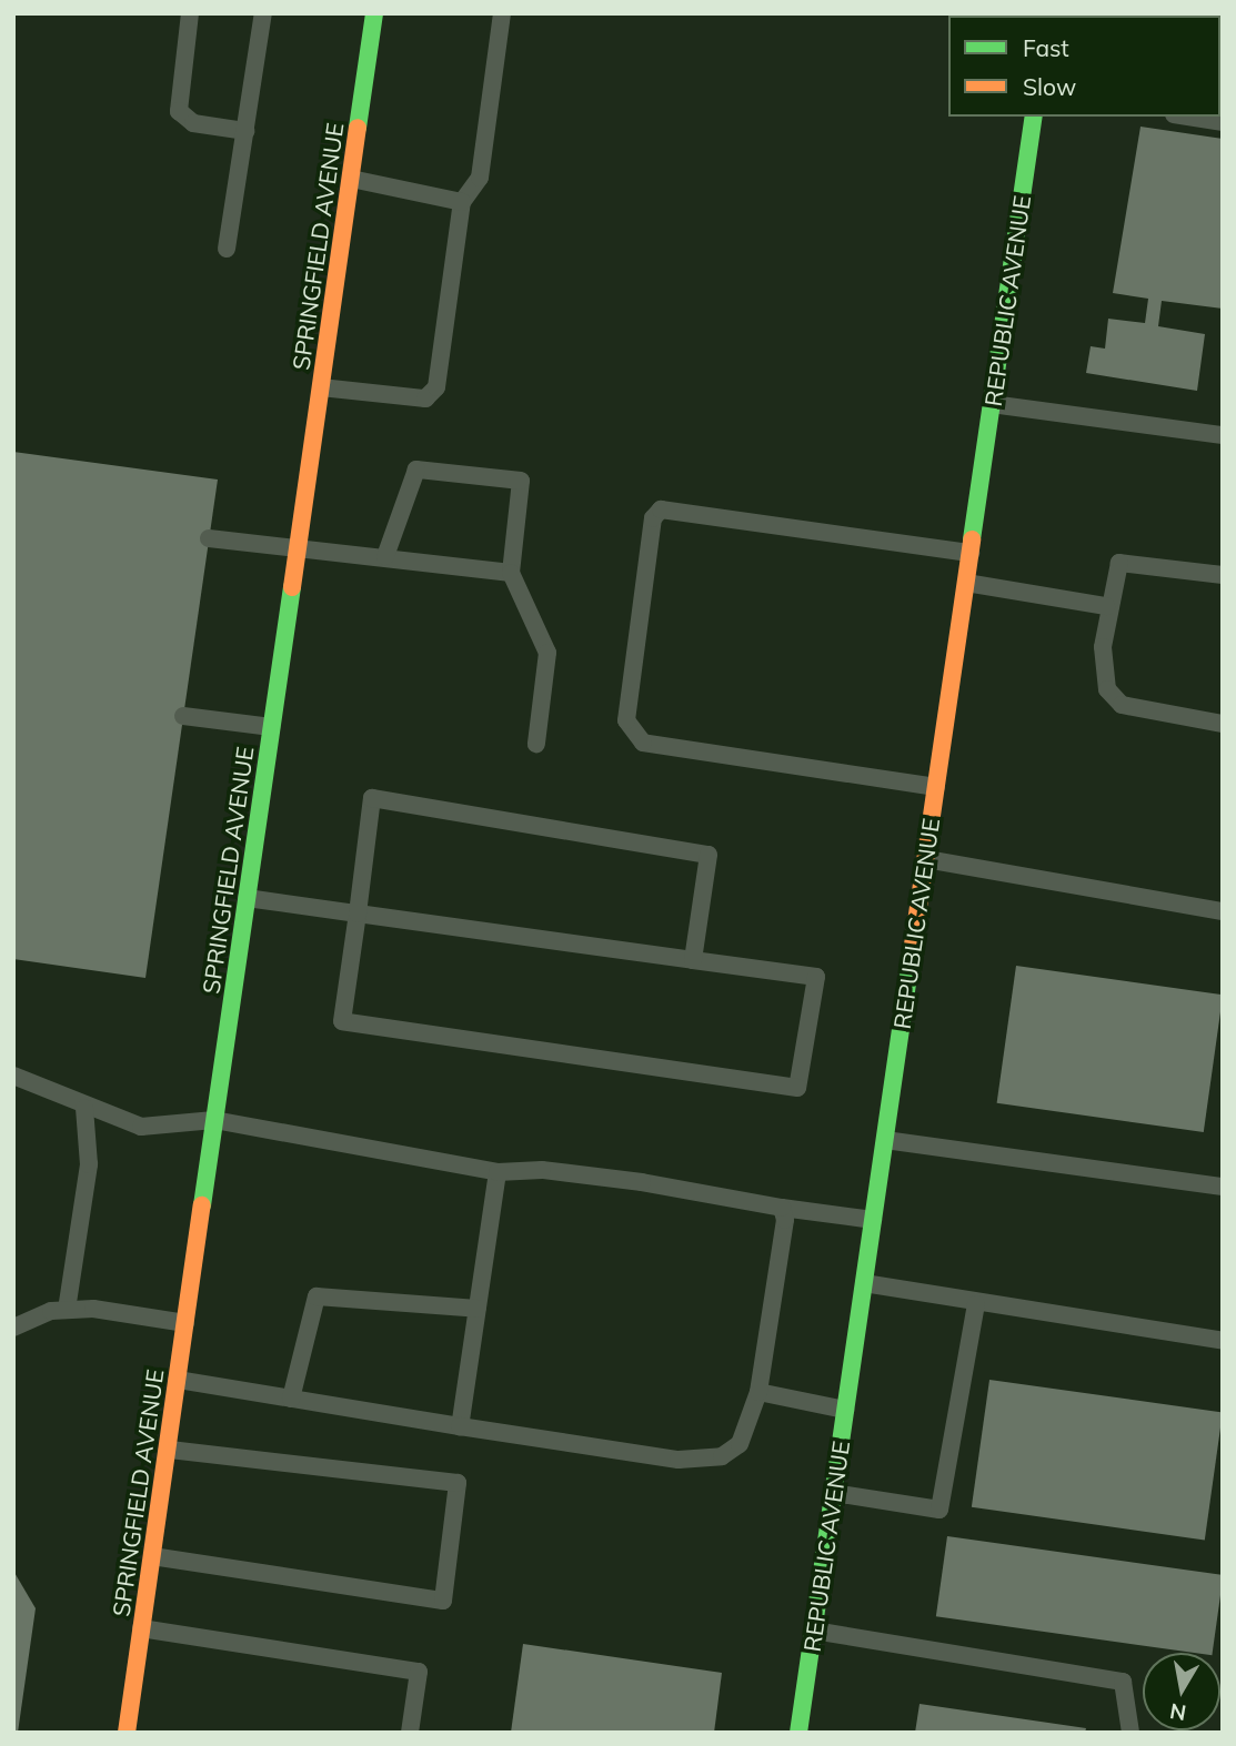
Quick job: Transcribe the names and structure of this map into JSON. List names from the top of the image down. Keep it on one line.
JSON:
{"streets":{"street":["SPRINGFIELD AVENUE","REPUBLIC AVENUE"]},"legend":["Fast","Slow"],"north":"bottom"}
